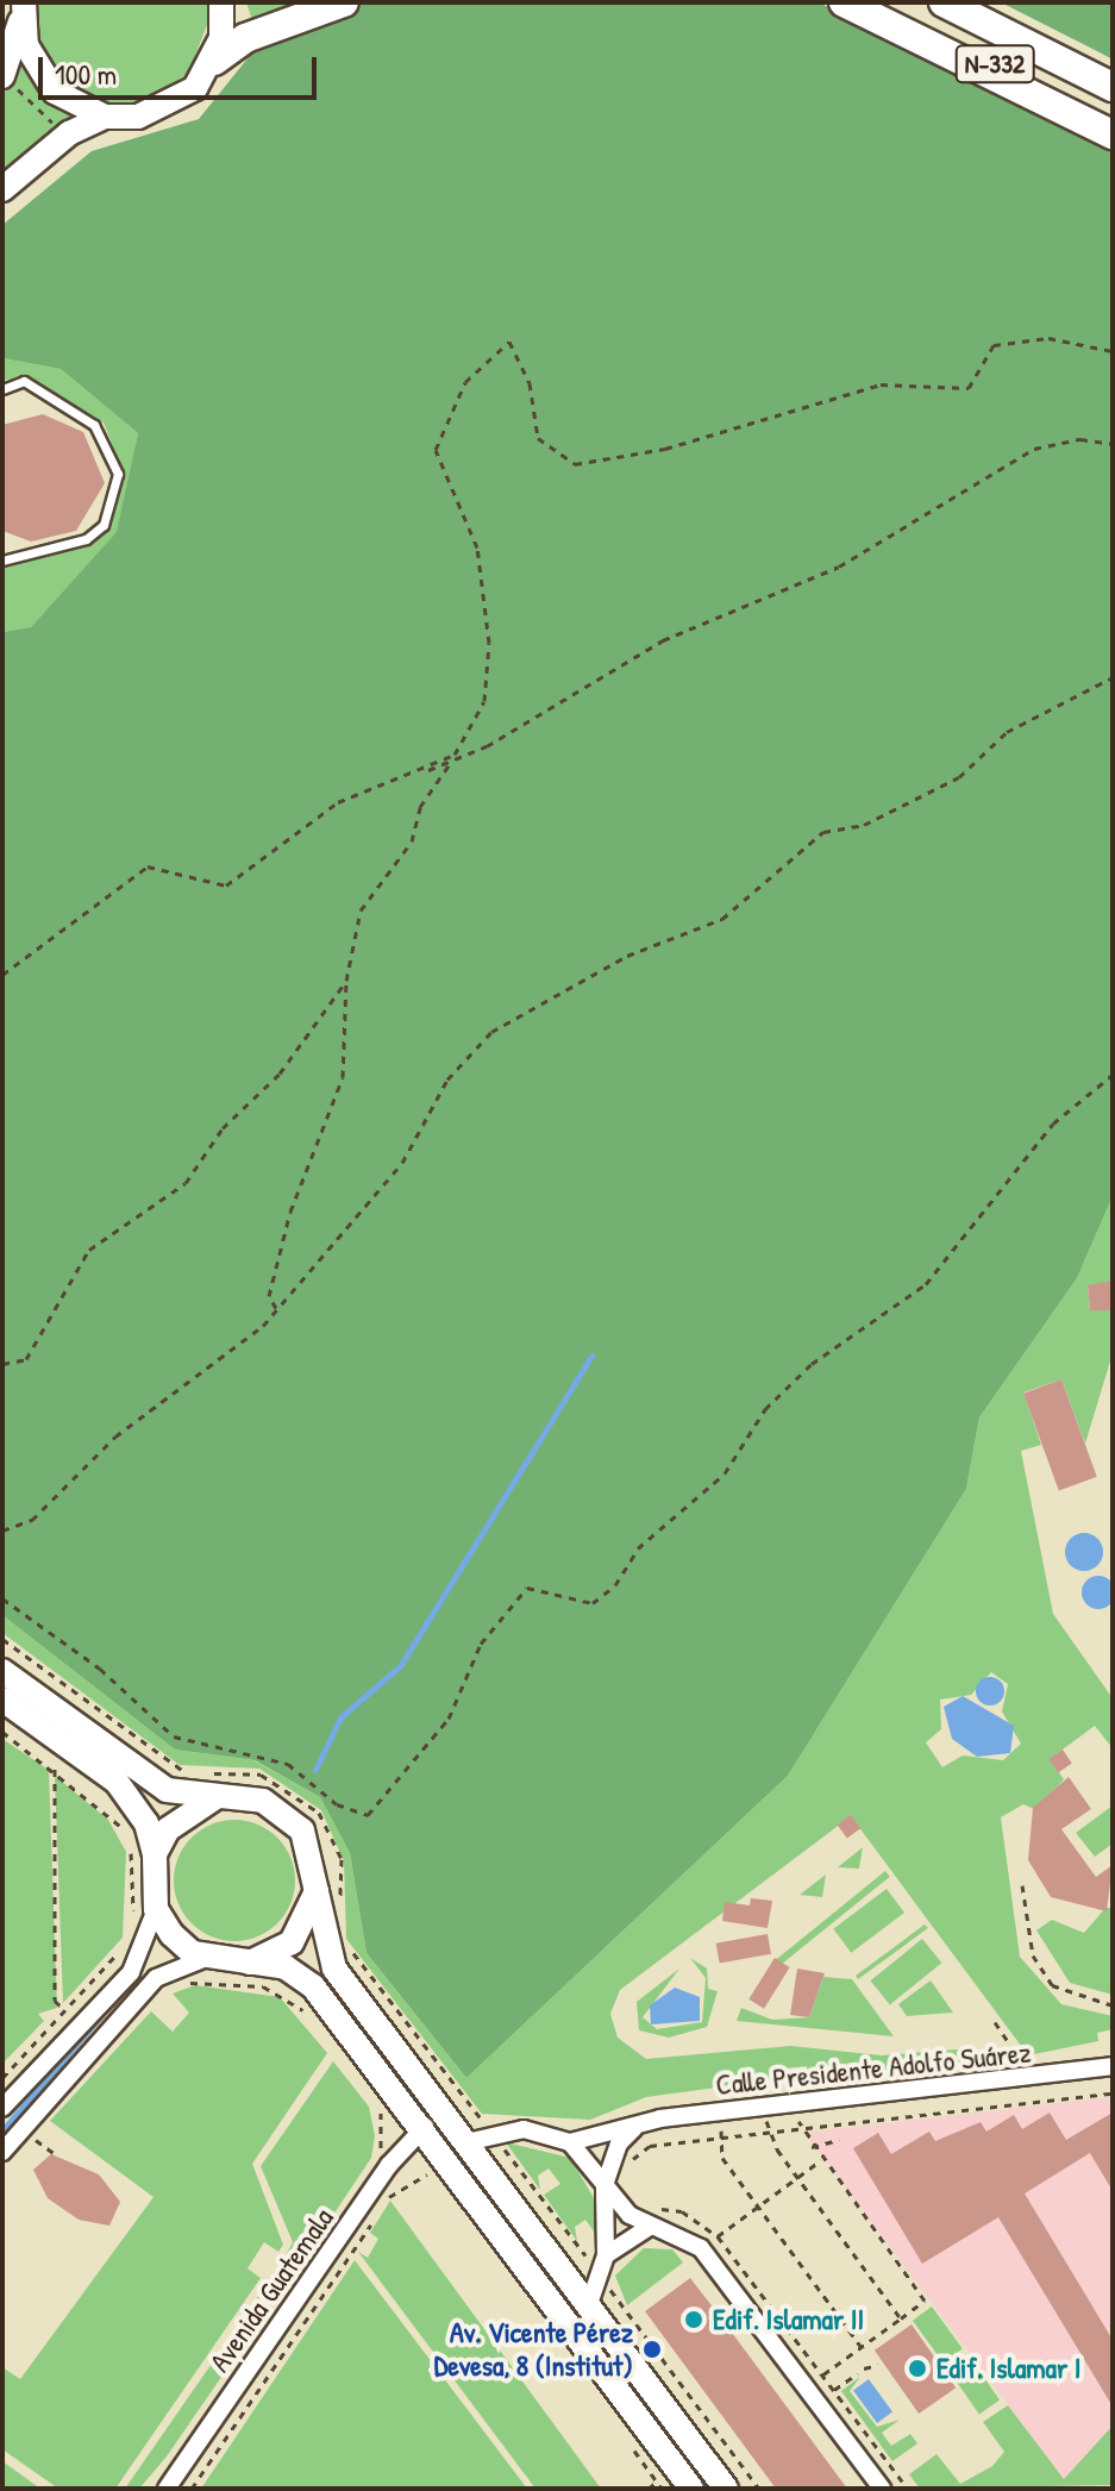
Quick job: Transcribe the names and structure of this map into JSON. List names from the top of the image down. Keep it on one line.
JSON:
{"streets":{"highway":["N-332"],"street":["Calle Presidente Adolfo Suárez","Avenida Guatemala"]},"places":["Edif. Islamar II","Av. Vicente Pérez Devesa, 8 (Institut)","Edif. Islamar I"],"scale_bar":"100 m"}
